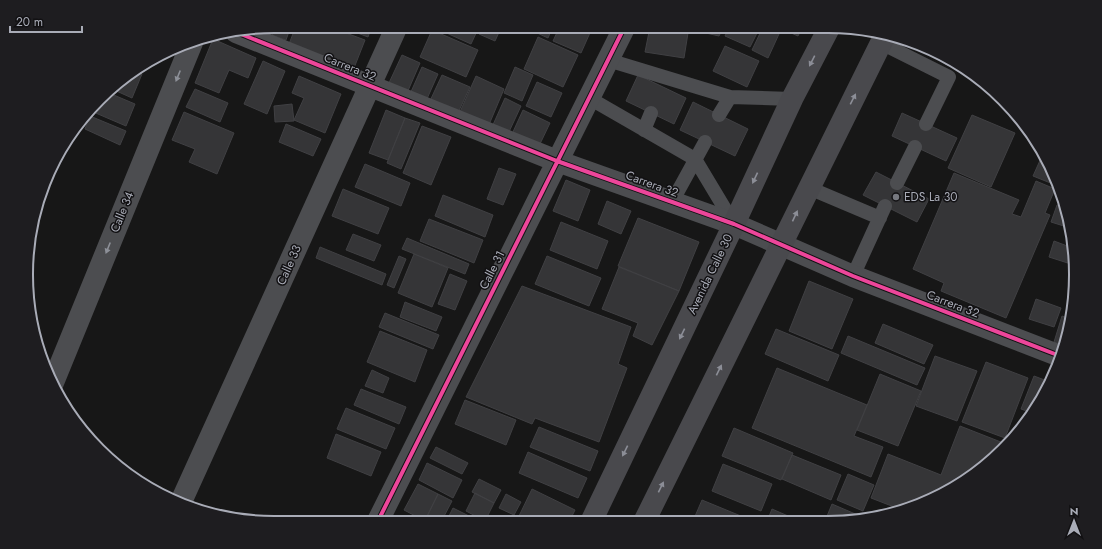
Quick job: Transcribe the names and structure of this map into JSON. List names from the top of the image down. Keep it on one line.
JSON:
{"streets":{"highway":["Avenida Calle 30"],"street":["Carrera 32","Calle 34","Calle 33","Calle 31"]},"crossings":[["Carrera 32","Calle 33"],["Carrera 32","Calle 31"],["Carrera 32","Avenida Calle 30"]],"one_way":["Calle 34"],"places":["EDS La 30"],"scale_bar":"20 m","north":"top"}
